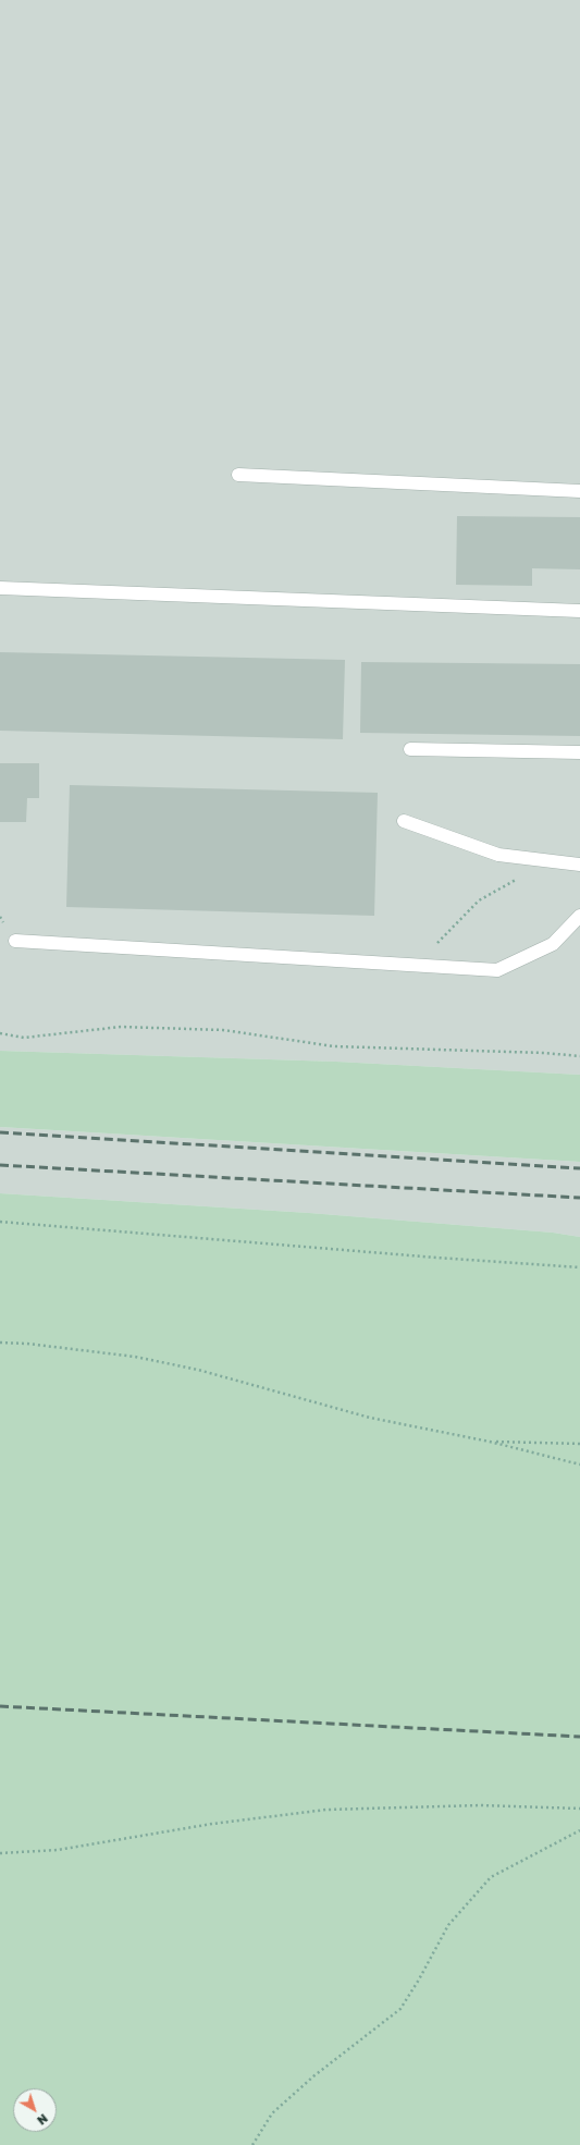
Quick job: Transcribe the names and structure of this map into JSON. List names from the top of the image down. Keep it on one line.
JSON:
{"north":"bottom right"}
